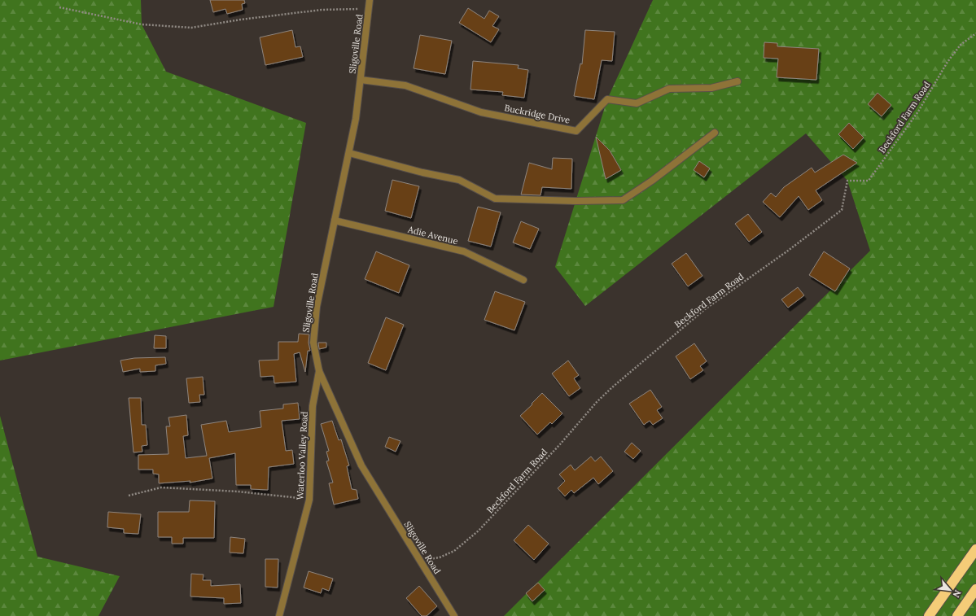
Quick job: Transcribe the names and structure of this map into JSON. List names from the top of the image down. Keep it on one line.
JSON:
{"streets":{"street":["Sligoville Road","Buckridge Drive","Adie Avenue","Waterloo Valley Road"],"path":["Beckford Farm Road"]},"crossings":[["Sligoville Road","Buckridge Drive"],["Sligoville Road","Beckford Farm Road"],["Sligoville Road","Adie Avenue"],["Sligoville Road","Waterloo Valley Road"]],"north":"bottom right"}
